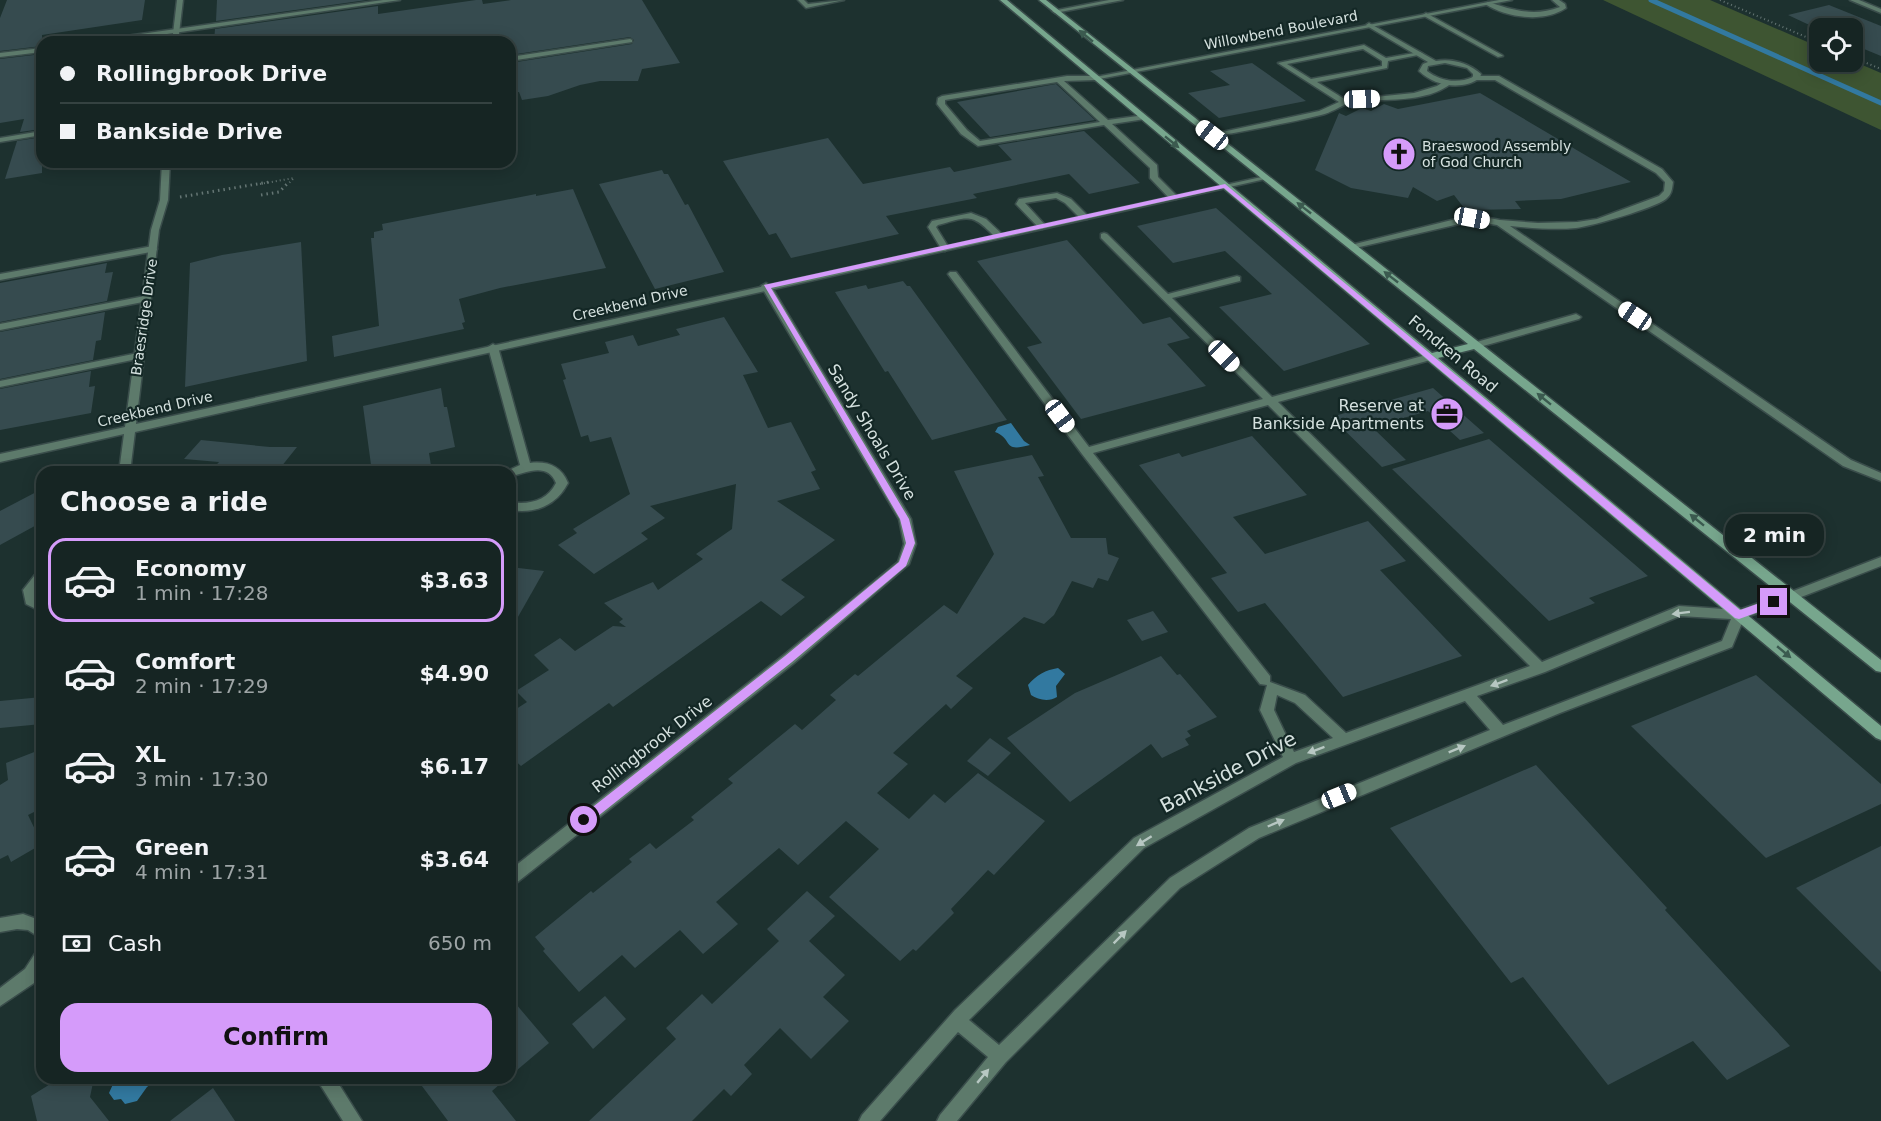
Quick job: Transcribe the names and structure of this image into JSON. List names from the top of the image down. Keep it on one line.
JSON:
{"streets":{"main road":["Fondren Road"],"street":["Willowbend Boulevard","Creekbend Drive","Braesridge Drive","Sandy Shoals Drive","Rollingbrook Drive","Bankside Drive"]},"crossings":[["Willowbend Boulevard","Fondren Road"],["Creekbend Drive","Braesridge Drive"],["Creekbend Drive","Fondren Road"],["Creekbend Drive","Sandy Shoals Drive"],["Fondren Road","Bankside Drive"],["Sandy Shoals Drive","Rollingbrook Drive"]],"places":{"church":["Braeswood Assembly of God Church"],"office":["Reserve at Bankside Apartments"]},"page":{"banner":["Rollingbrook Drive","Bankside Drive"],"heading":"Choose a ride","bubble":"2 min","list":[{"name":"Economy","note":"1 min · 17:28","value":"$3.63"},{"name":"Comfort","note":"2 min · 17:29","value":"$4.90"},{"name":"XL","note":"3 min · 17:30","value":"$6.17"},{"name":"Green","note":"4 min · 17:31","value":"$3.64"}],"pay":["Cash","650 m"],"buttons":"Confirm"}}
